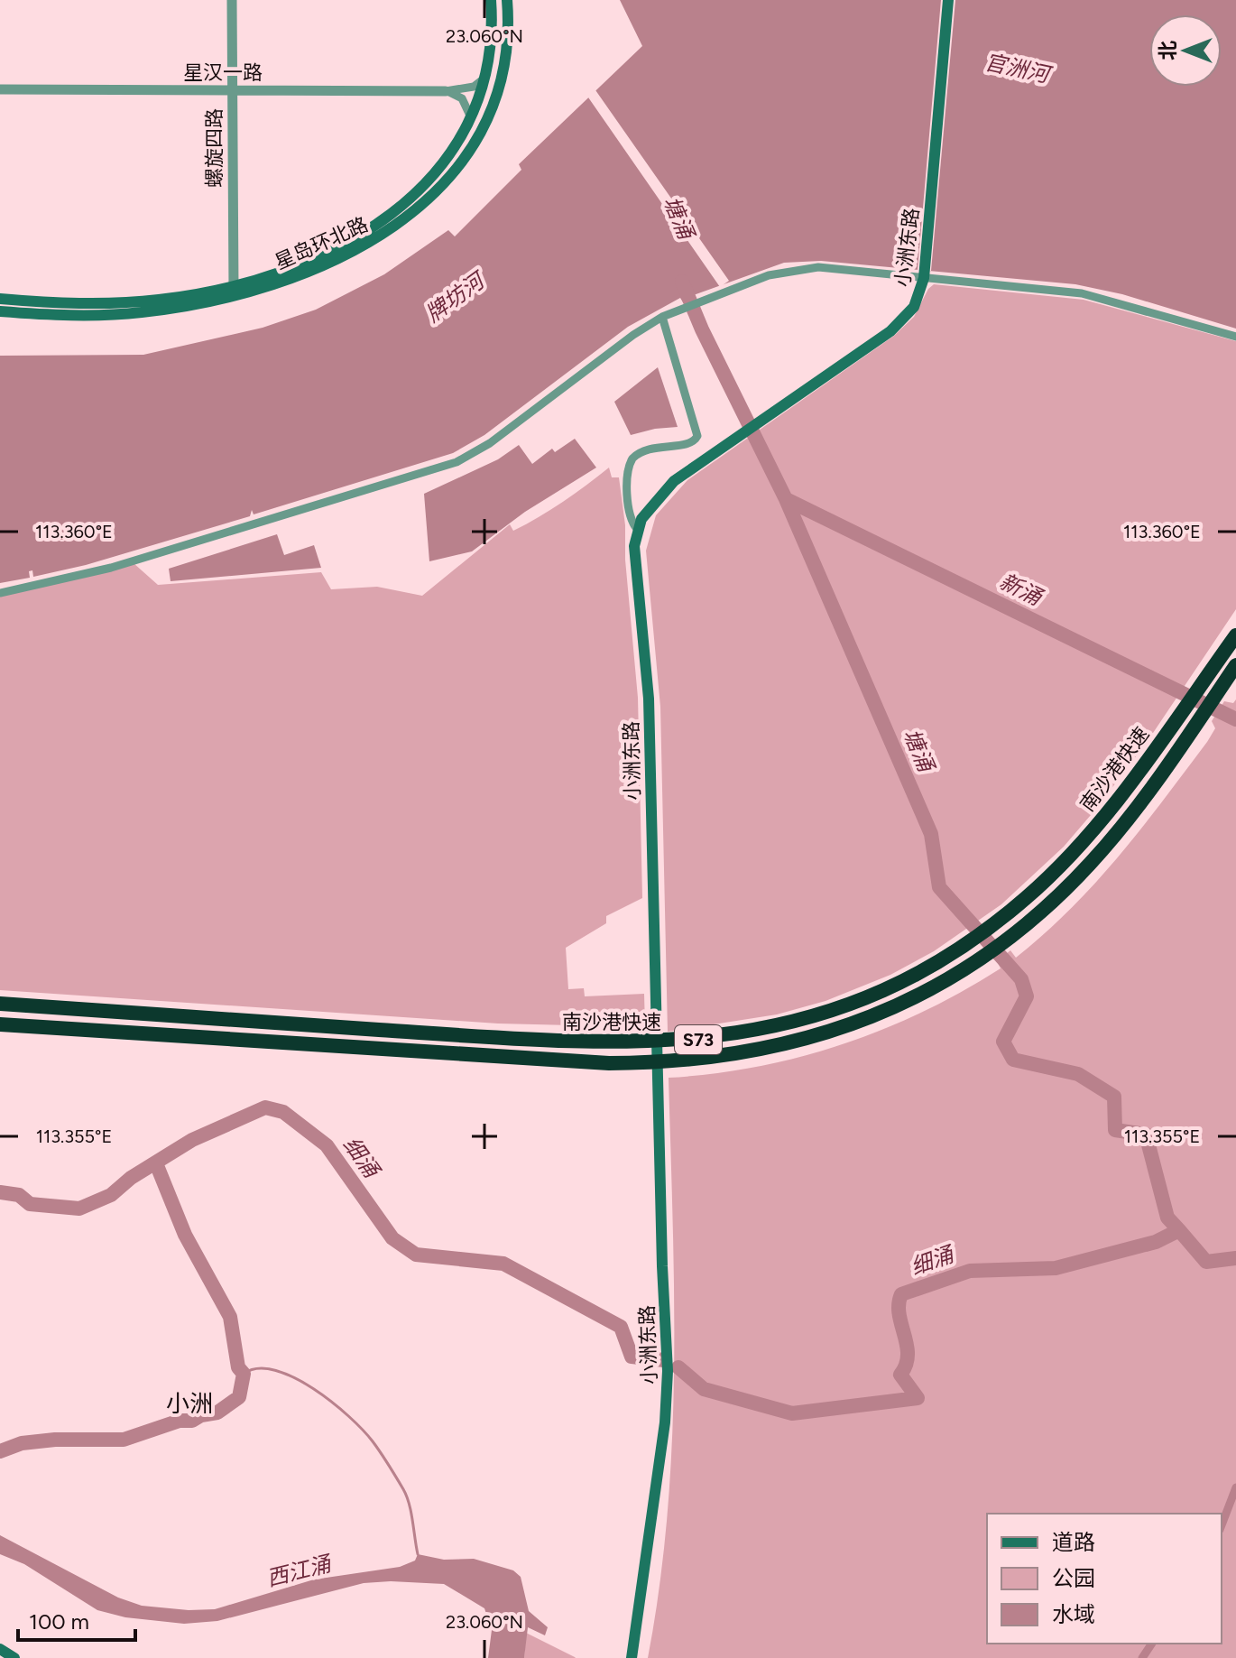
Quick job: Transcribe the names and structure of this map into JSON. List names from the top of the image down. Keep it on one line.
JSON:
{"streets":{"highway":["南沙港快速","S73"],"main road":["星岛环北路","小洲东路"],"street":["星汉一路","螺旋四路"]},"crossings":[["星汉一路","螺旋四路"],["星汉一路","星岛环北路"],["螺旋四路","星岛环北路"]],"districts":["小洲"],"water":["官洲河","塘涌","牌坊河","新涌","细涌","西江涌"],"legend":["道路","公园","水域"],"scale_bar":"100 m","north":"left","coordinates":["23.060°N","113.360°E","113.355°E"]}
